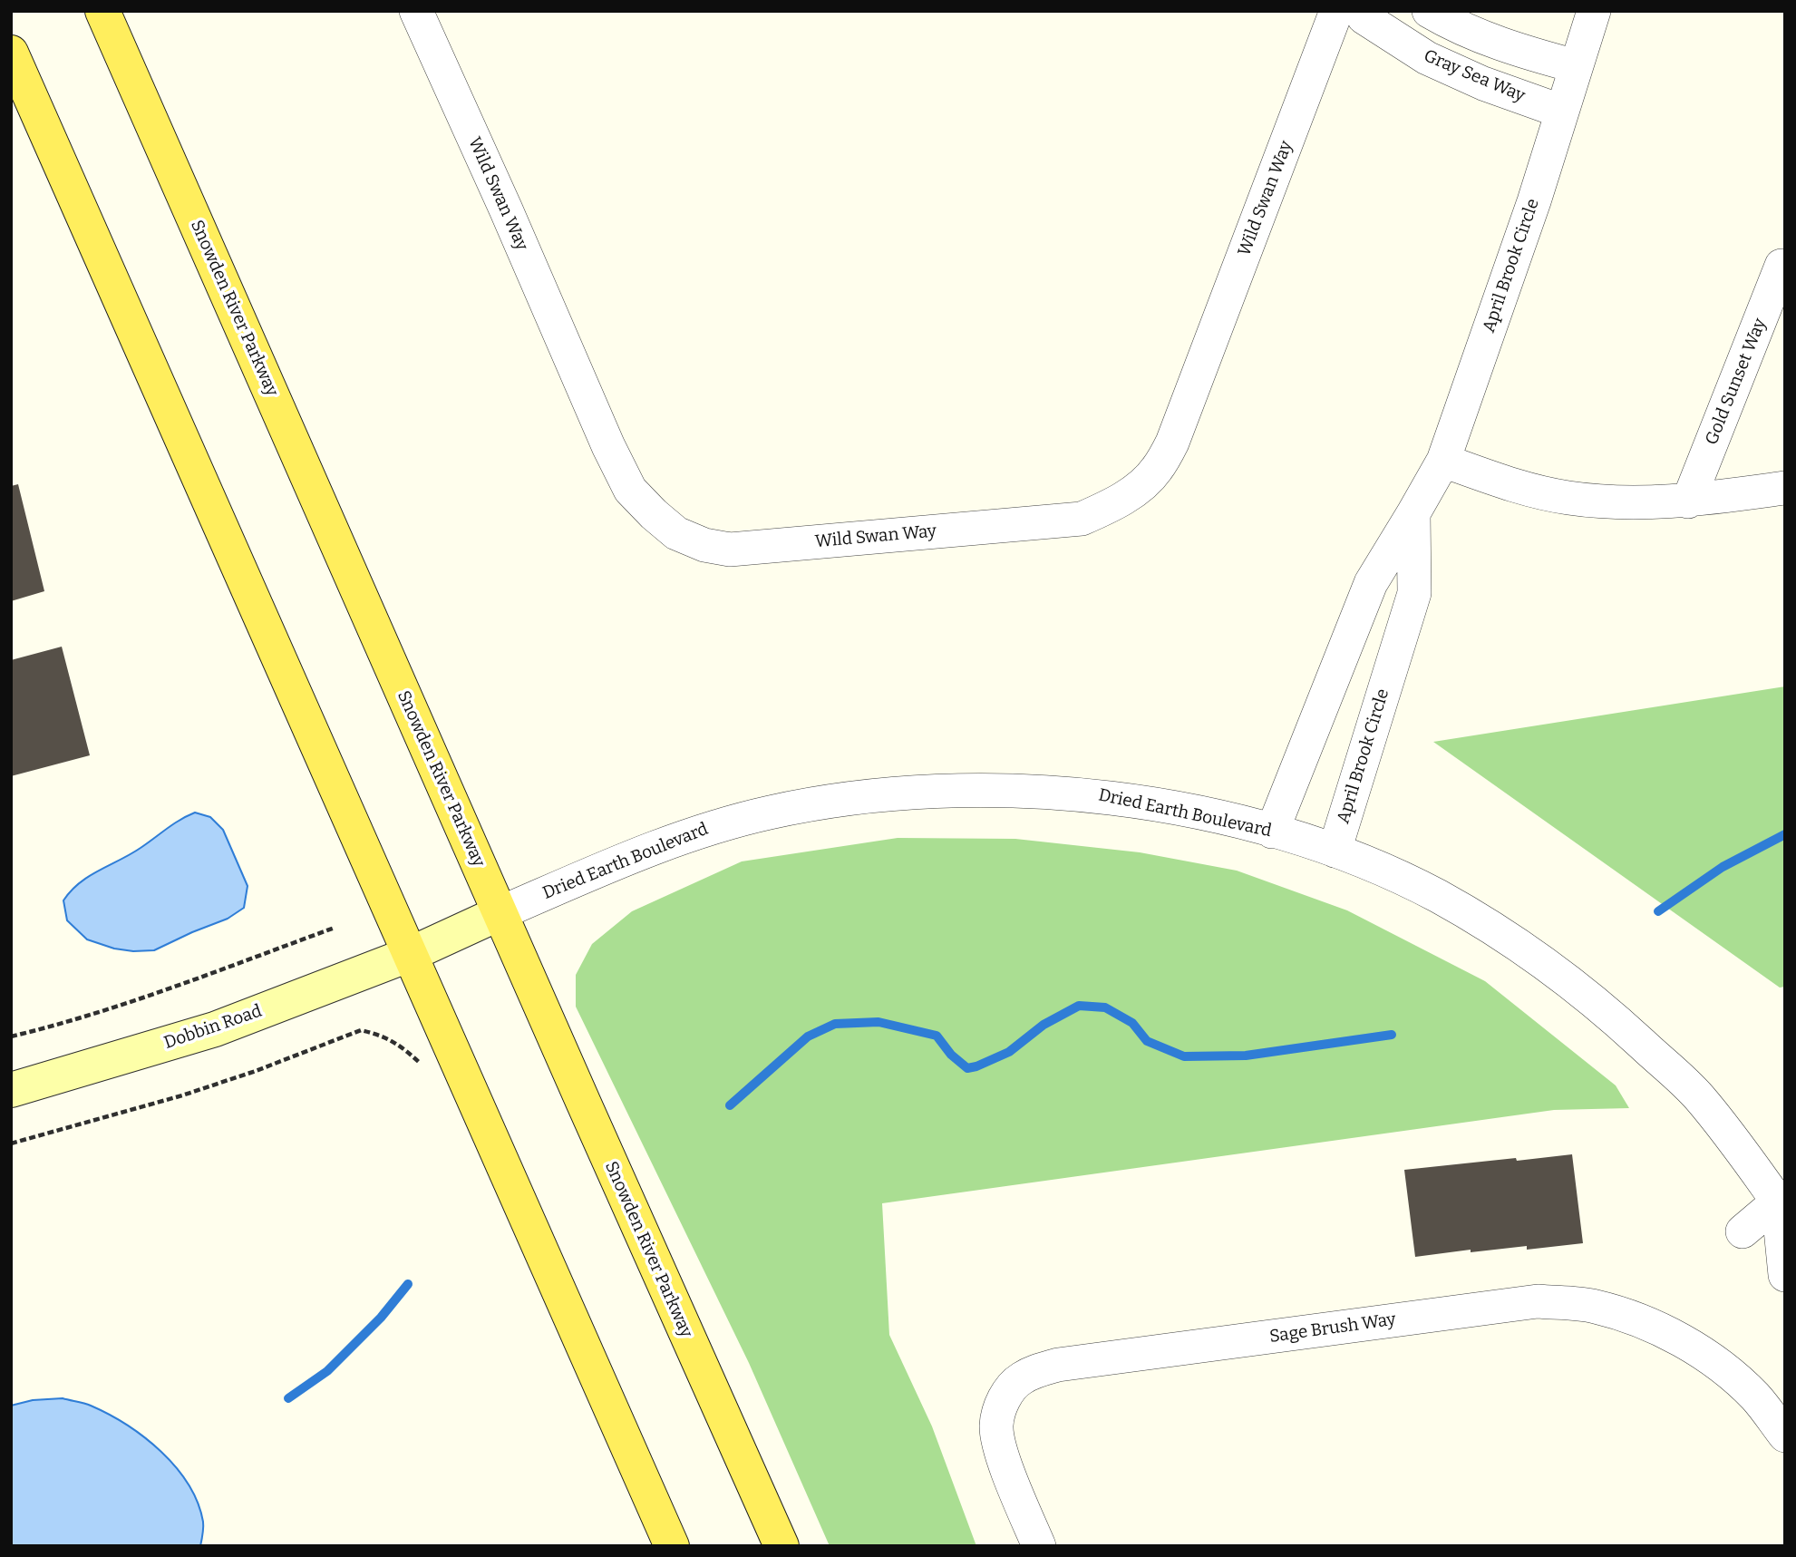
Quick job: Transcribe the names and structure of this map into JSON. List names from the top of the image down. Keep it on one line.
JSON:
{"streets":{"main road":["Snowden River Parkway"],"street":["Gray Sea Way","Wild Swan Way","April Brook Circle","Gold Sunset Way","Dried Earth Boulevard","Dobbin Road","Sage Brush Way"]},"crossings":[["Gray Sea Way","April Brook Circle"],["April Brook Circle","Dried Earth Boulevard"],["Snowden River Parkway","Dried Earth Boulevard"],["Dried Earth Boulevard","Dobbin Road"]]}
